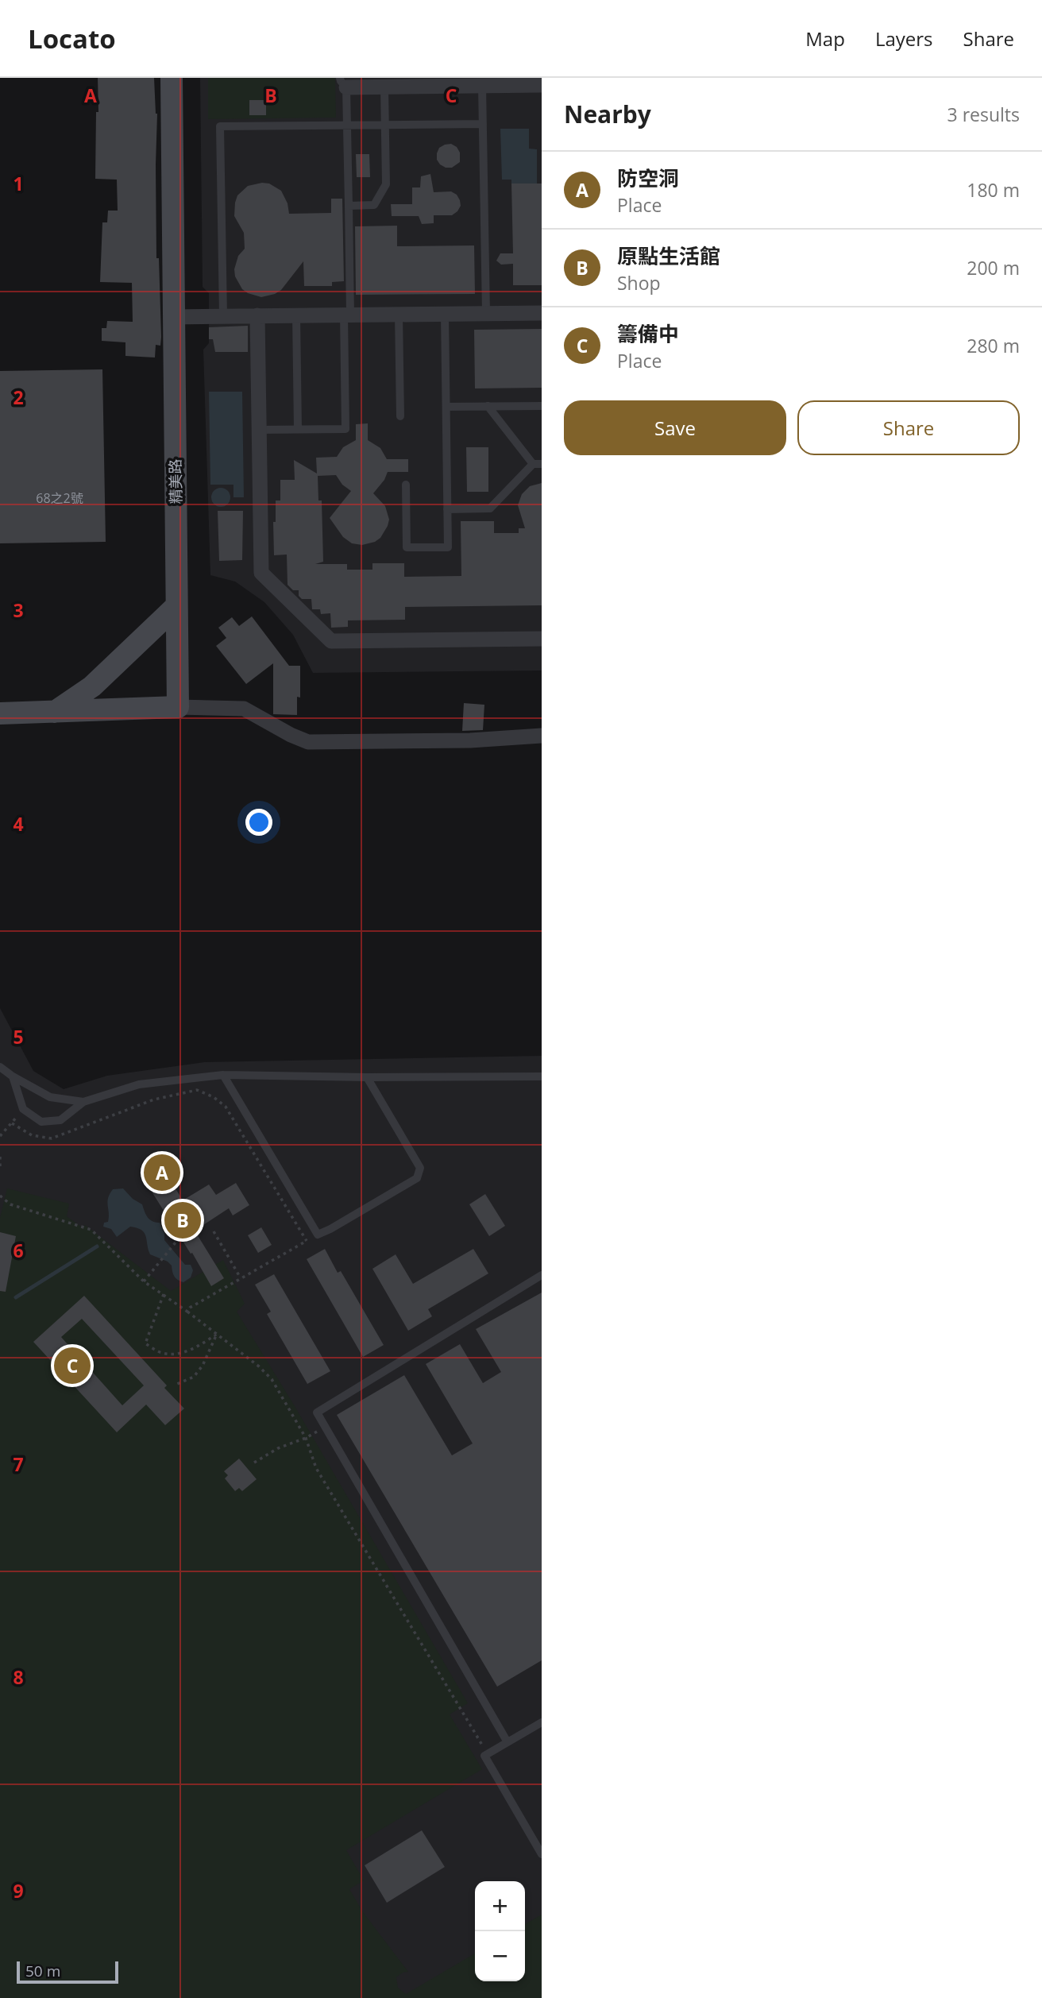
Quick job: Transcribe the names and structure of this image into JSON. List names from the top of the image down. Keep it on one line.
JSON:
{"streets":{"main road":["精美路"]},"house_numbers":["68之2號"],"scale_bar":"50 m","page":{"header":"Locato","nav":["Map","Layers","Share"],"heading":["Nearby","3 results"],"list":[{"mark":"A","name":"防空洞","note":"Place","value":"180 m"},{"mark":"B","name":"原點生活館","note":"Shop","value":"200 m"},{"mark":"C","name":"籌備中","note":"Place","value":"280 m"}],"buttons":["Save","Share"],"pins":["A","B","C"],"map_buttons":["+","−"],"scale":"50 m"},"grid":{"columns":["A","B","C"],"rows":["1","2","3","4","5","6","7","8","9"]}}
